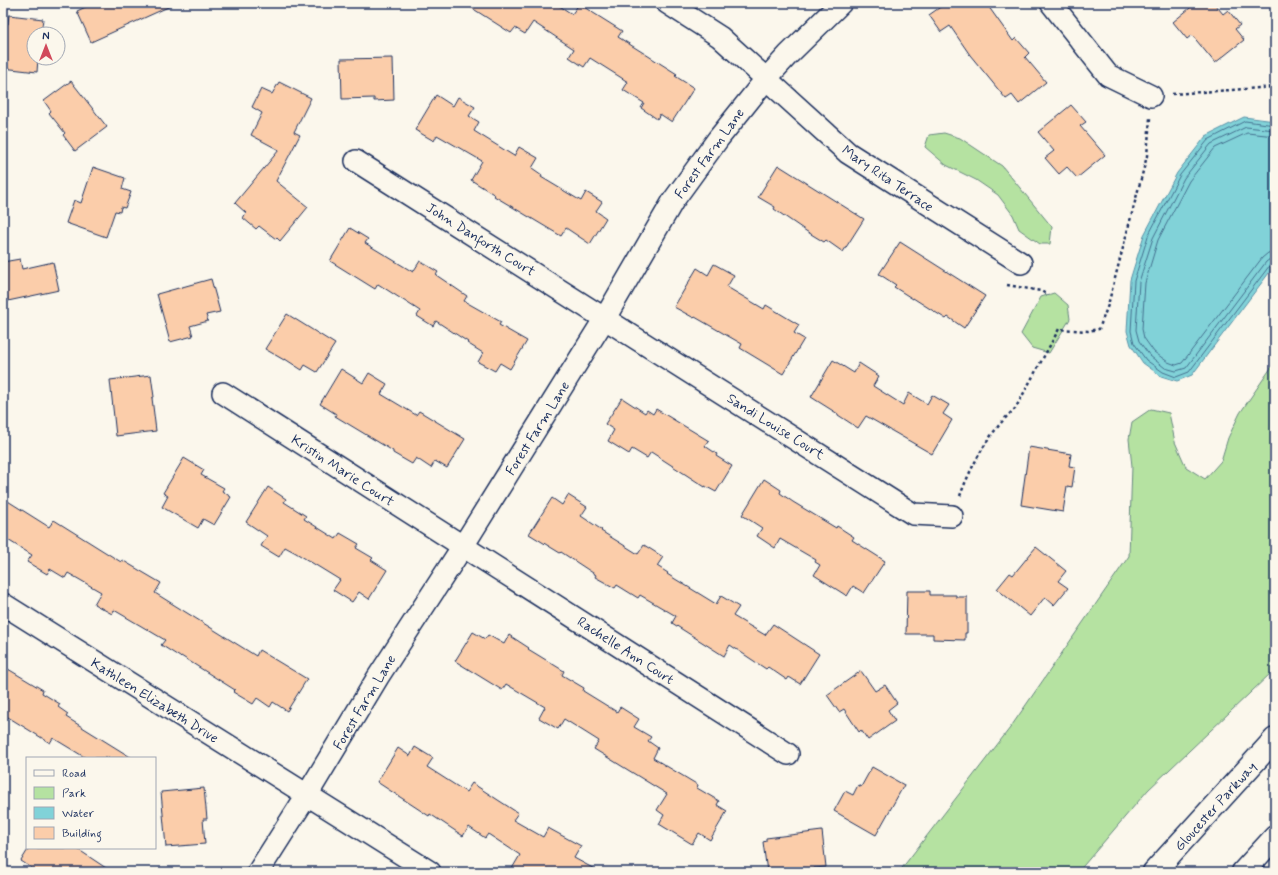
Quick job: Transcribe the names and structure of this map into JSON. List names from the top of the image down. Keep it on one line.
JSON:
{"streets":{"main road":["Gloucester Parkway"],"street":["Forest Farm Lane","Mary Rita Terrace","John Danforth Court","Sandi Louise Court","Kristin Marie Court","Rachelle Ann Court","Kathleen Elizabeth Drive"]},"crossings":[["Forest Farm Lane","Mary Rita Terrace"],["Forest Farm Lane","John Danforth Court"],["Forest Farm Lane","Sandi Louise Court"],["Forest Farm Lane","Kristin Marie Court"],["Forest Farm Lane","Rachelle Ann Court"],["Forest Farm Lane","Kathleen Elizabeth Drive"],["John Danforth Court","Sandi Louise Court"],["Kristin Marie Court","Rachelle Ann Court"]],"legend":["Road","Park","Water","Building"],"north":"top"}
